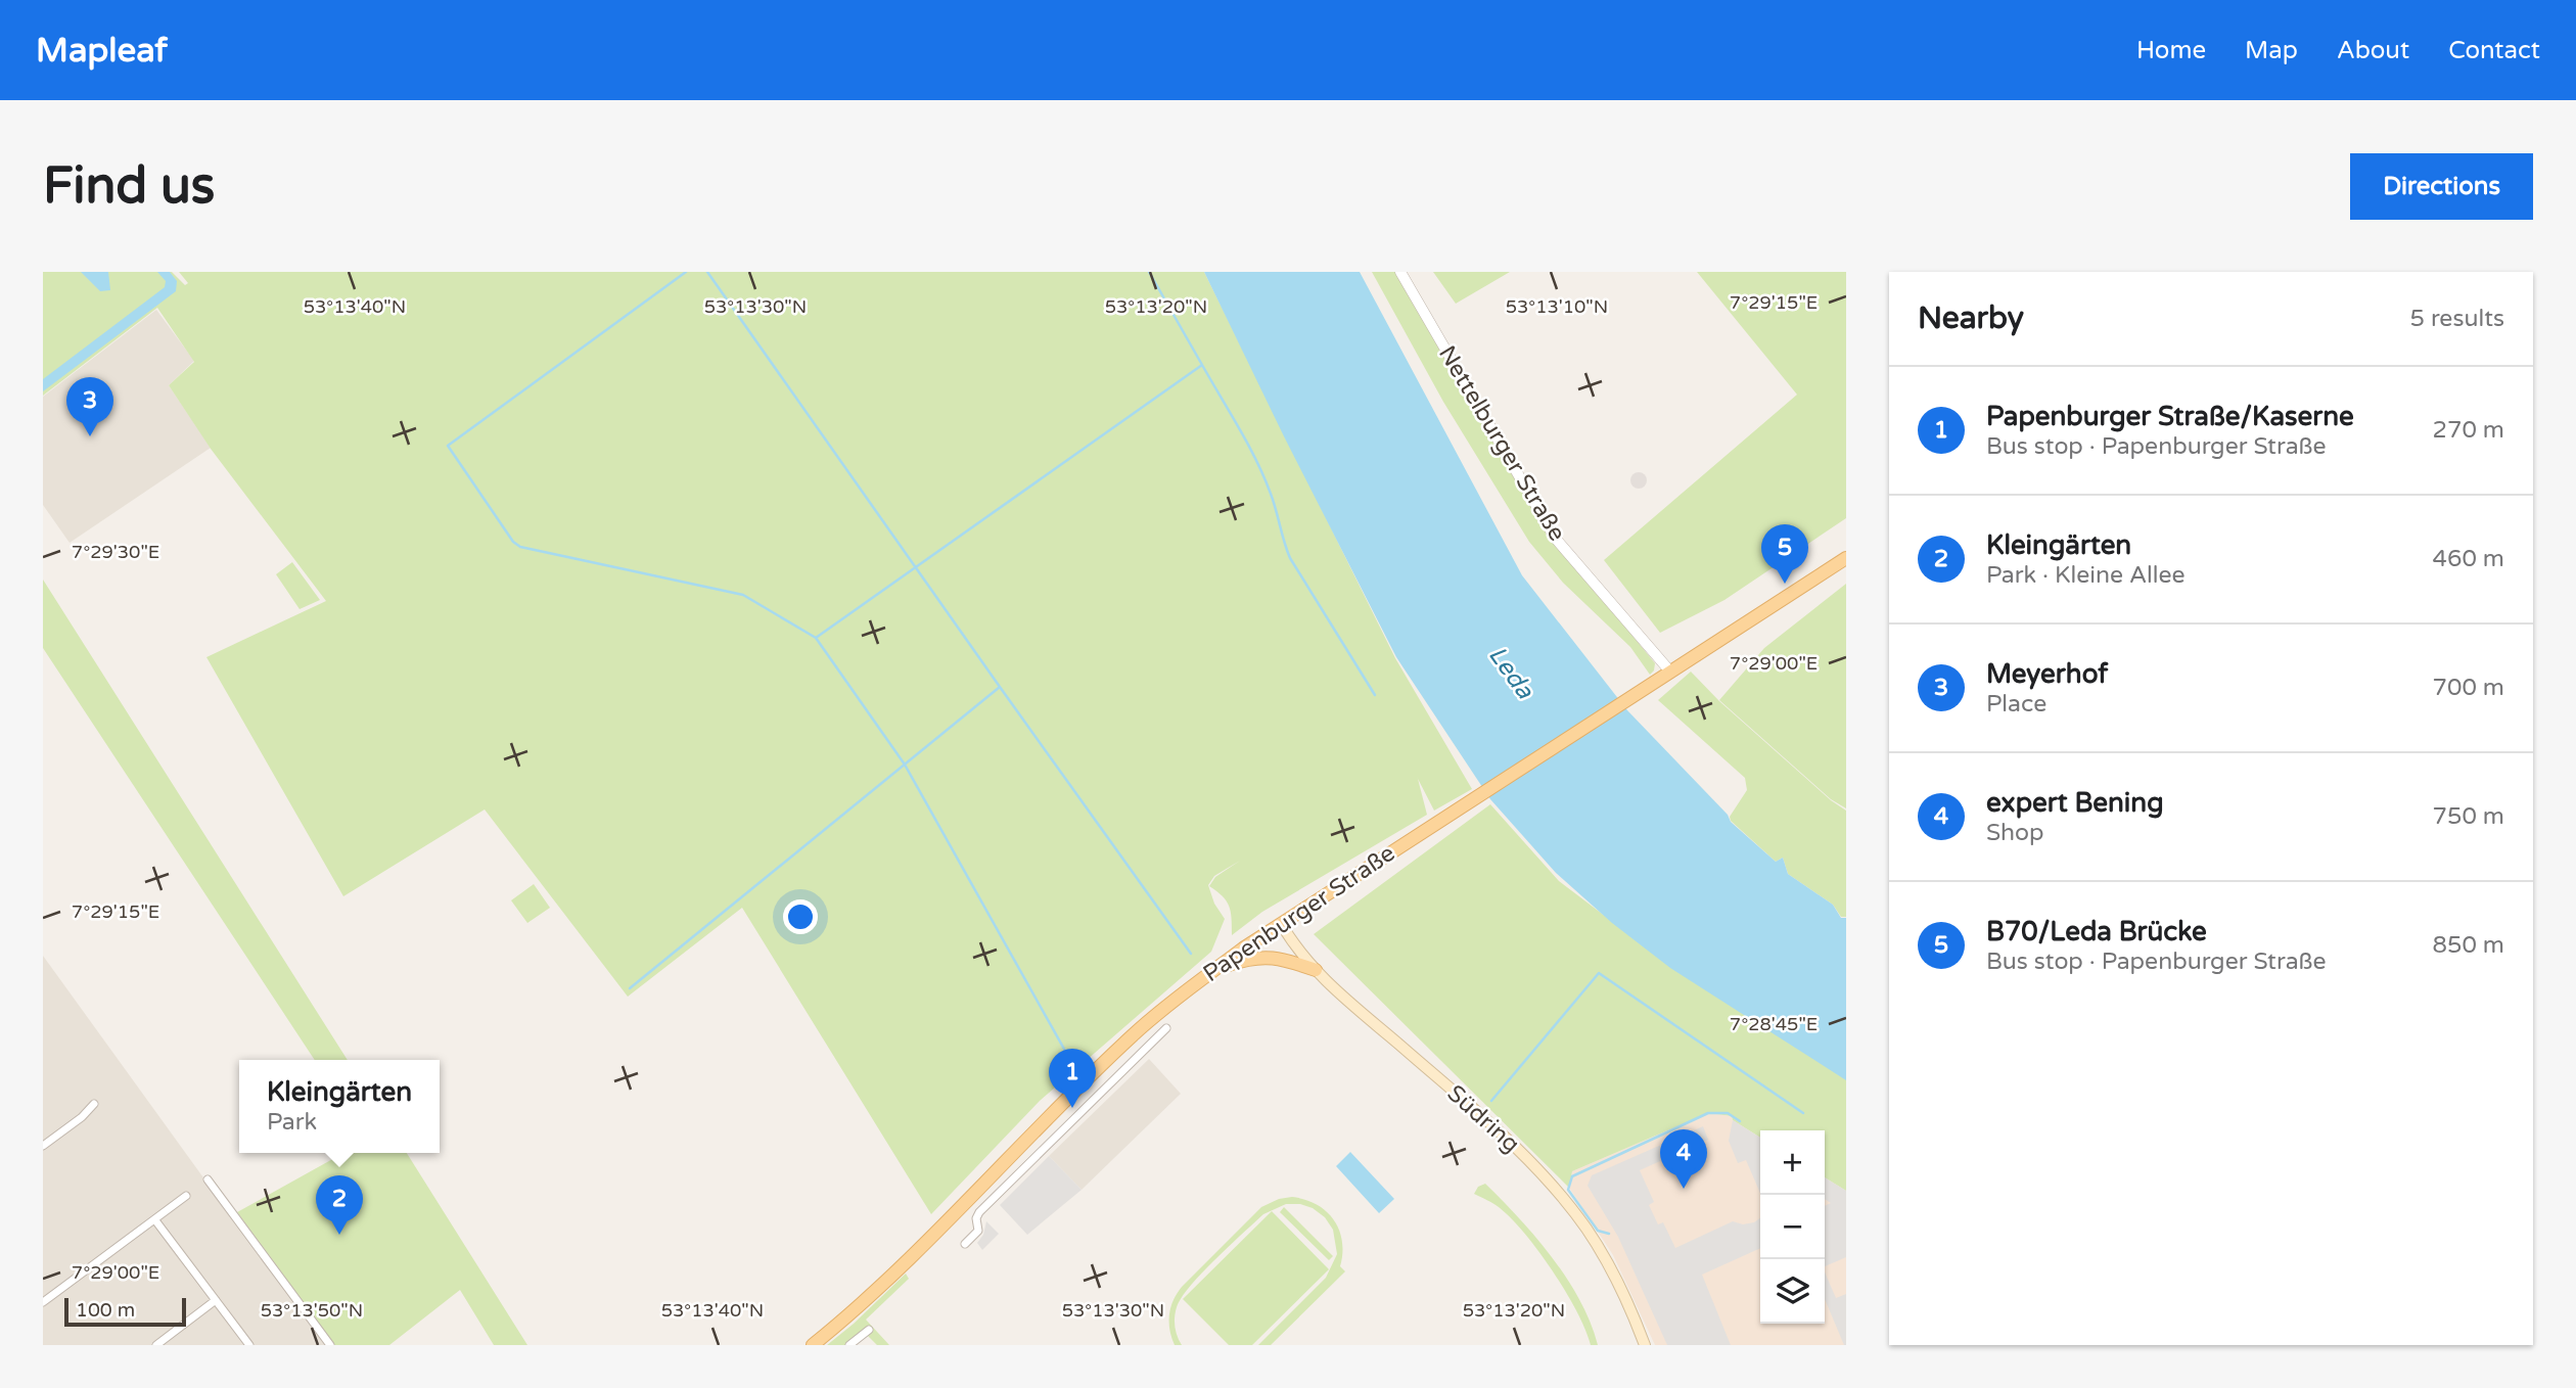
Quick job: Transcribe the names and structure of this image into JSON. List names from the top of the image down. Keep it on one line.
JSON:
{"streets":{"main road":["Papenburger Straße","Südring"],"street":["Nettelburger Straße"]},"crossings":[["Nettelburger Straße","Papenburger Straße"],["Papenburger Straße","Südring"]],"water":["Leda"],"scale_bar":"100 m","page":{"header":"Mapleaf","nav":["Home","Map","About","Contact"],"buttons":"Directions","title":"Find us","heading":["Nearby","5 results"],"list":[{"mark":"1","name":"Papenburger Straße/Kaserne","note":"Bus stop · Papenburger Straße","value":"270 m"},{"mark":"2","name":"Kleingärten","note":"Park · Kleine Allee","value":"460 m"},{"mark":"3","name":"Meyerhof","note":"Place","value":"700 m"},{"mark":"4","name":"expert Bening","note":"Shop","value":"750 m"},{"mark":"5","name":"B70/Leda Brücke","note":"Bus stop · Papenburger Straße","value":"850 m"}],"pins":["3","5","1","4","2"],"popup":["Kleingärten","Park"],"map_buttons":["+","−"],"scale":"100 m"},"coordinates":["7°29'15\"E","53°13'20\"N","53°13'40\"N","53°13'30\"N","53°13'10\"N","7°29'30\"E","7°29'00\"E","7°28'45\"E","53°13'50\"N"]}
